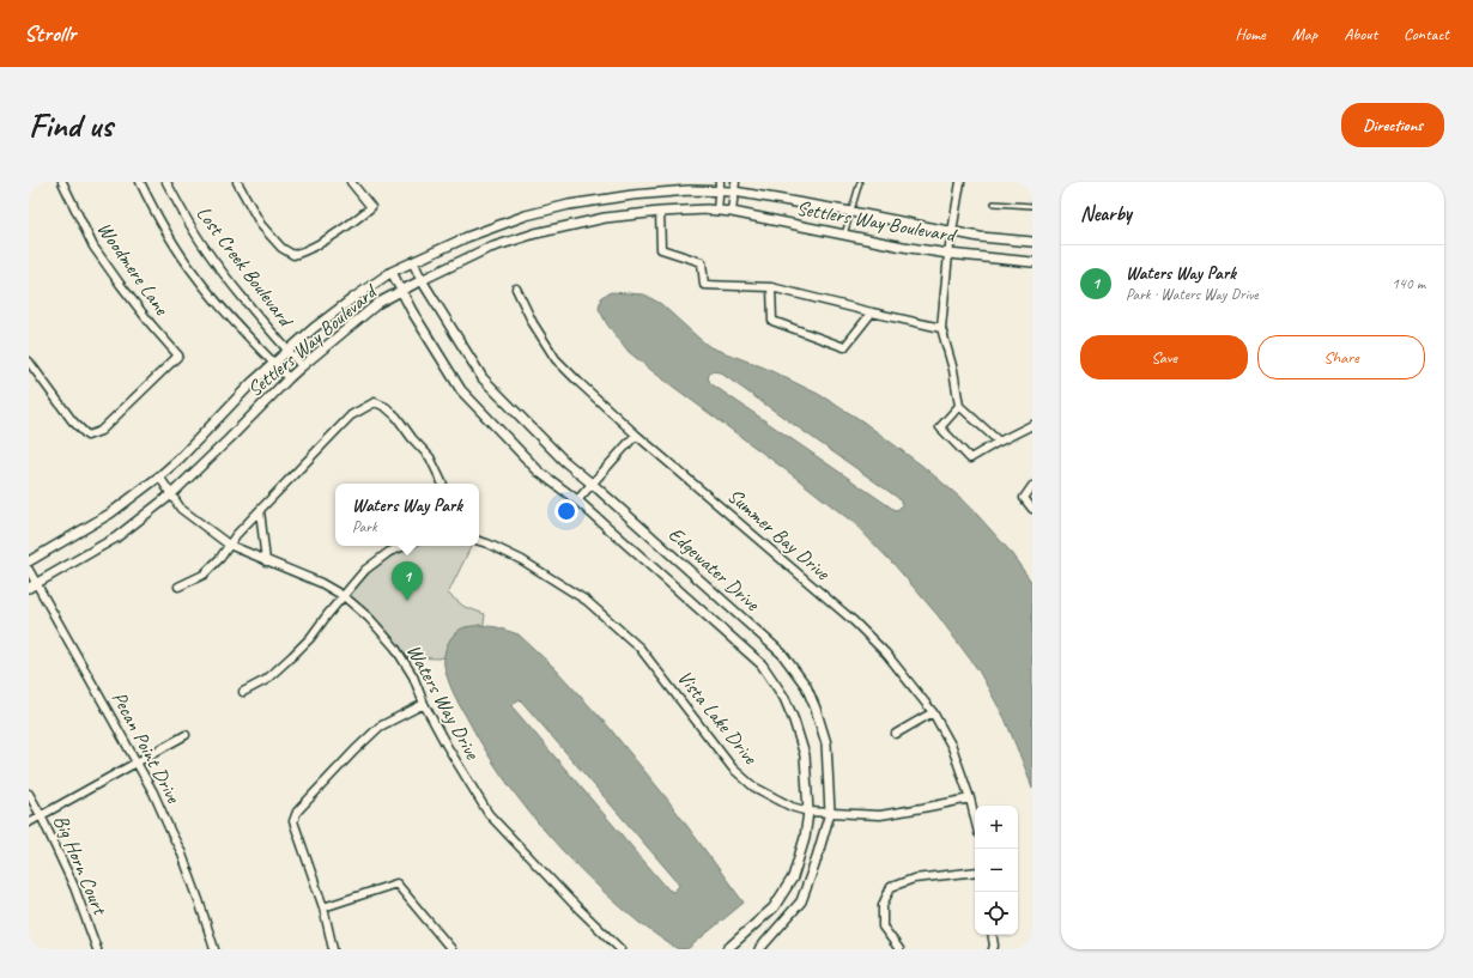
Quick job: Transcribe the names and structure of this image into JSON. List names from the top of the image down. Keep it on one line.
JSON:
{"streets":{"street":["Settlers Way Boulevard","Lost Creek Boulevard","Woodmere Lane","Summer Bay Drive","Edgewater Drive","Waters Way Drive","Vista Lake Drive","Pecan Point Drive","Big Horn Court"]},"crossings":[["Settlers Way Boulevard","Lost Creek Boulevard"],["Settlers Way Boulevard","Edgewater Drive"],["Settlers Way Boulevard","Waters Way Drive"],["Settlers Way Boulevard","Pecan Point Drive"],["Summer Bay Drive","Vista Lake Drive"],["Edgewater Drive","Vista Lake Drive"]],"page":{"header":"Strollr","nav":["Home","Map","About","Contact"],"buttons":["Directions",["Save","Share"]],"title":"Find us","heading":"Nearby","list":[{"mark":"1","name":"Waters Way Park","note":"Park · Waters Way Drive","value":"140 m"}],"popup":["Waters Way Park","Park"],"pins":"1","map_buttons":["+","−"]}}
